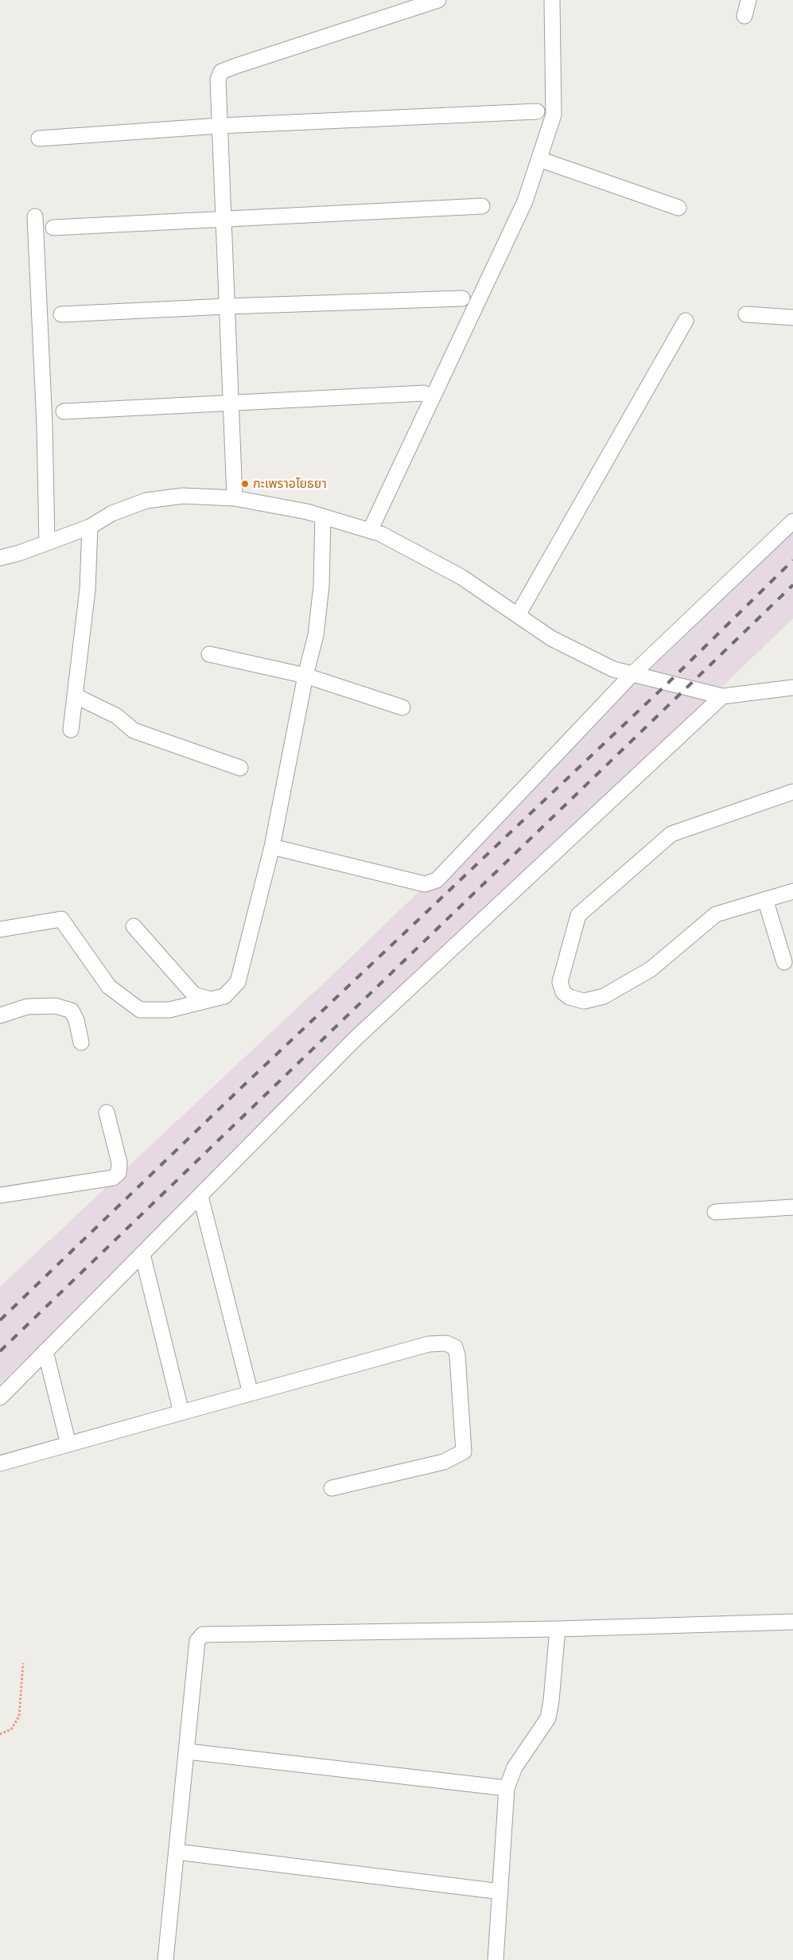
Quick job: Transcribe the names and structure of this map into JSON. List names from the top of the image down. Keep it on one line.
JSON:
{"places":["กะเพราอโยธยา"]}
